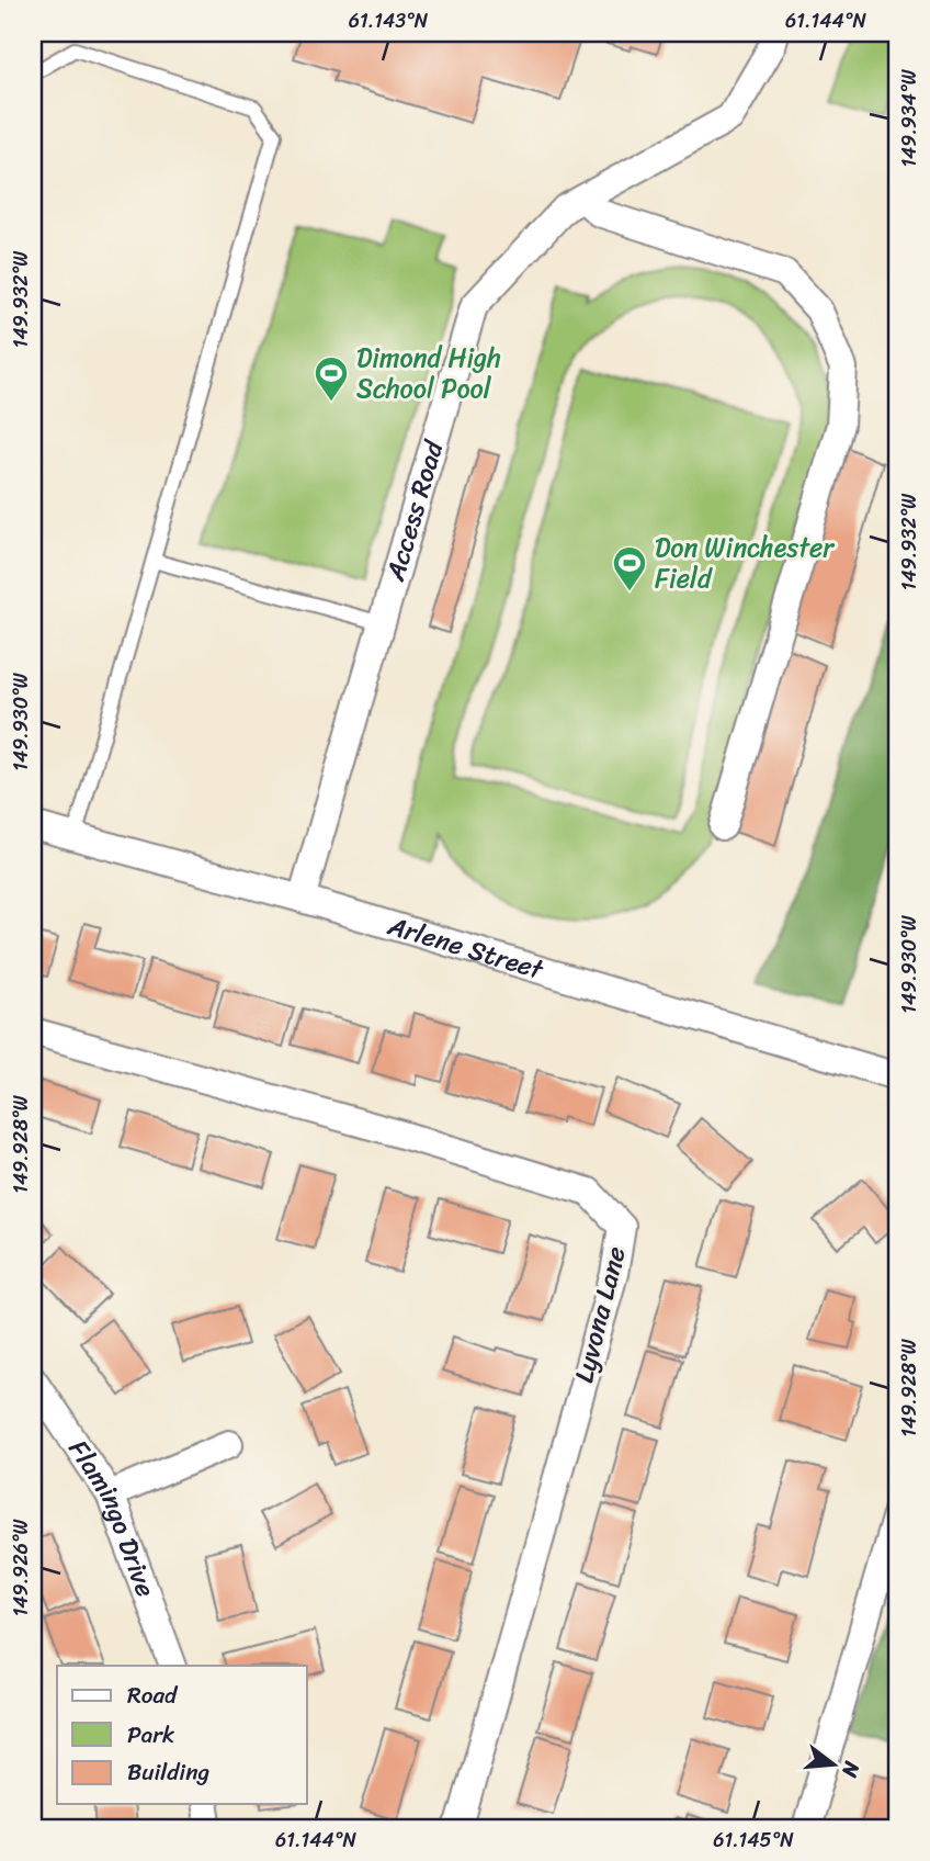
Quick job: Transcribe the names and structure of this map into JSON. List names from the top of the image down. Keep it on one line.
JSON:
{"streets":{"street":["Access Road","Arlene Street","Lyvona Lane","Flamingo Drive"]},"crossings":[["Access Road","Arlene Street"]],"places":{"sports":["Dimond High School Pool","Don Winchester Field"]},"legend":["Road","Park","Building"],"north":"right","coordinates":["61.143°N","61.144°N","149.934°W","149.932°W","149.930°W","149.928°W","149.926°W","61.145°N"]}
